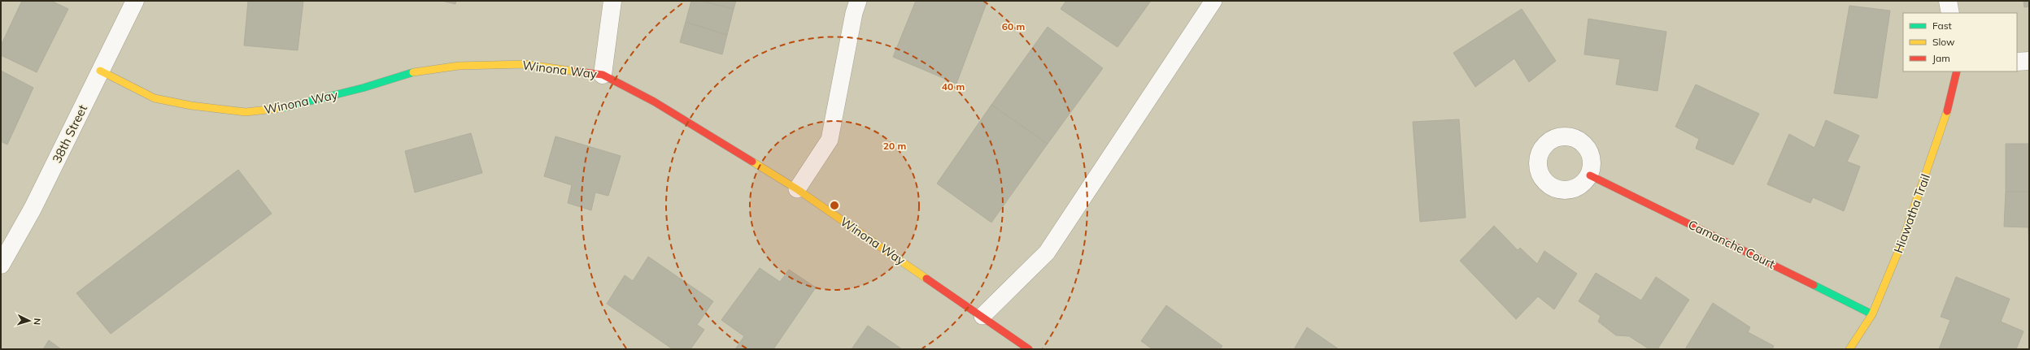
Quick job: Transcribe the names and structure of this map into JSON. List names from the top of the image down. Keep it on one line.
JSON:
{"streets":{"street":["Winona Way","38th Street","Hiawatha Trail","Camanche Court"]},"crossings":[["Winona Way","38th Street"],["Hiawatha Trail","Camanche Court"]],"legend":["Fast","Slow","Jam"],"north":"right","rings":["60 m","40 m","20 m"]}
